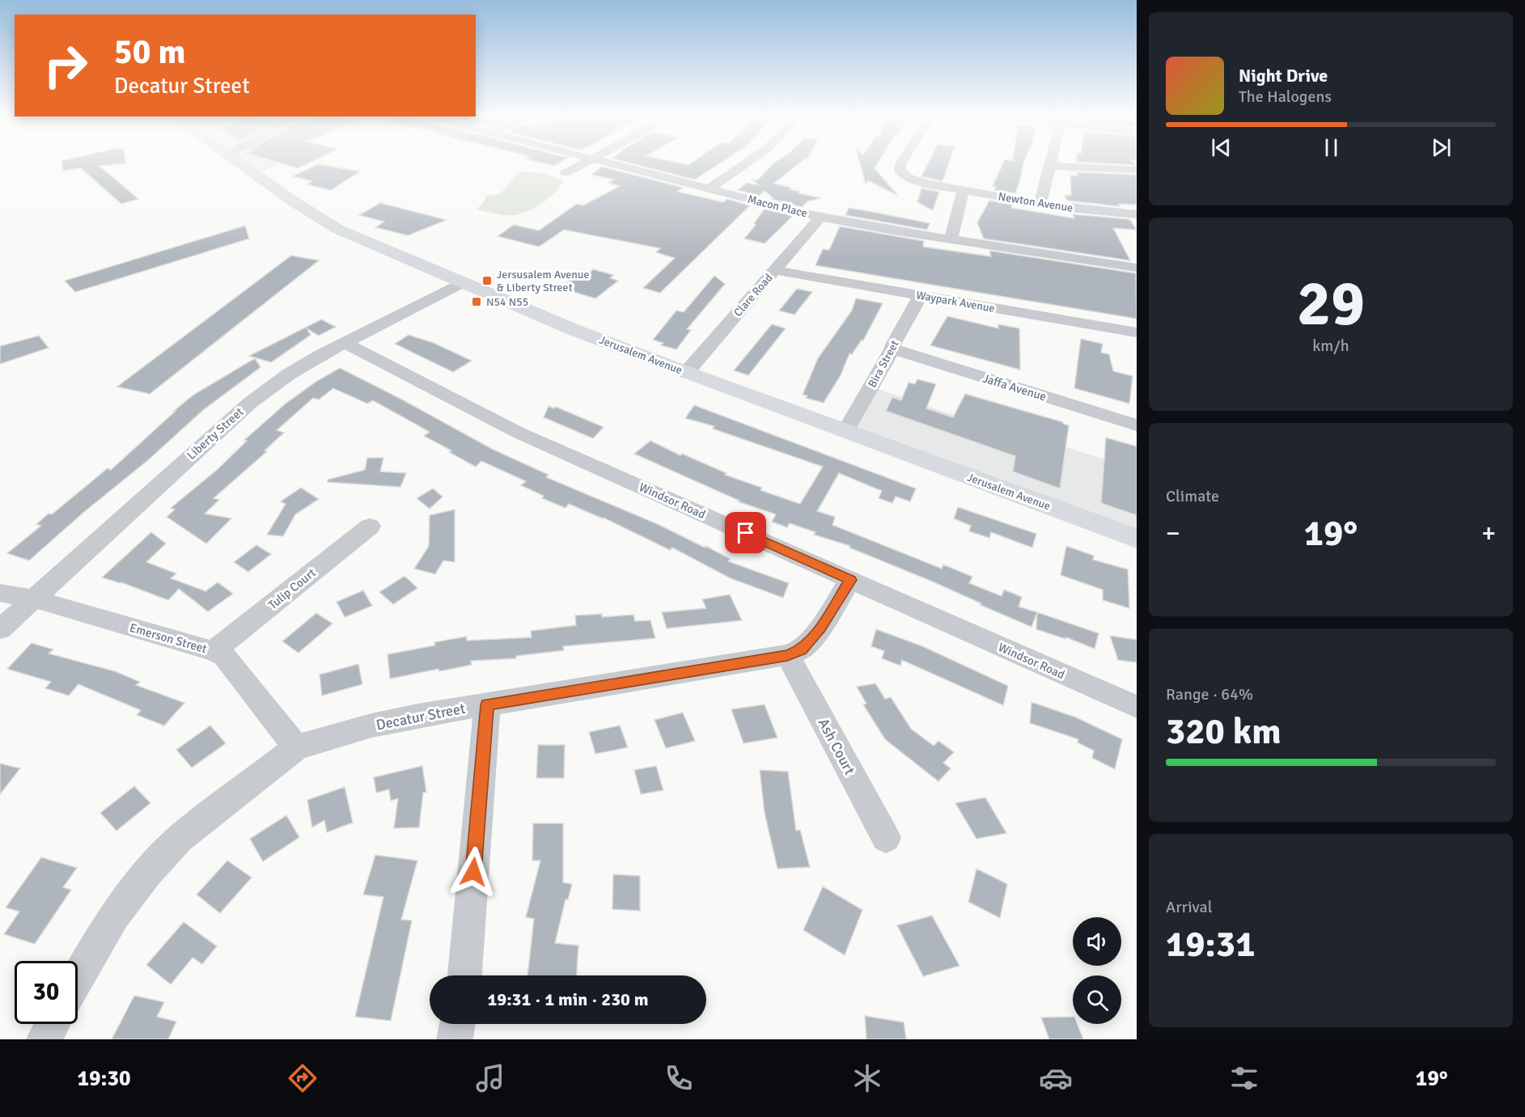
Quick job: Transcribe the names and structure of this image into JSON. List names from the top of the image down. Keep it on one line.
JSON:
{"streets":{"main road":["Jerusalem Avenue"],"street":["Newton Avenue","Macon Place","Clare Road","Waypark Avenue","Bira Street","Jaffa Avenue","Liberty Street","Windsor Road","Tulip Court","Emerson Street","Decatur Street","Ash Court"]},"crossings":[["Macon Place","Clare Road"],["Clare Road","Waypark Avenue"],["Clare Road","Jerusalem Avenue"],["Waypark Avenue","Bira Street"],["Jerusalem Avenue","Bira Street"],["Jerusalem Avenue","Liberty Street"],["Bira Street","Jaffa Avenue"],["Liberty Street","Windsor Road"],["Liberty Street","Emerson Street"],["Windsor Road","Decatur Street"],["Tulip Court","Emerson Street"],["Emerson Street","Decatur Street"],["Decatur Street","Ash Court"]],"places":{"transit":["Jersusalem Avenue & Liberty Street","N54 N55"]},"page":{"turn":["50 m","Decatur Street"],"song":["Night Drive","The Halogens"],"tile":[["29","km/h"],"Climate",["Range · 64%","320 km"],["Arrival","19:31"]],"heat":["−","19°","+"],"limit":"30","trip":"19:31 · 1 min · 230 m","tabs":["19:30","19°"]}}
